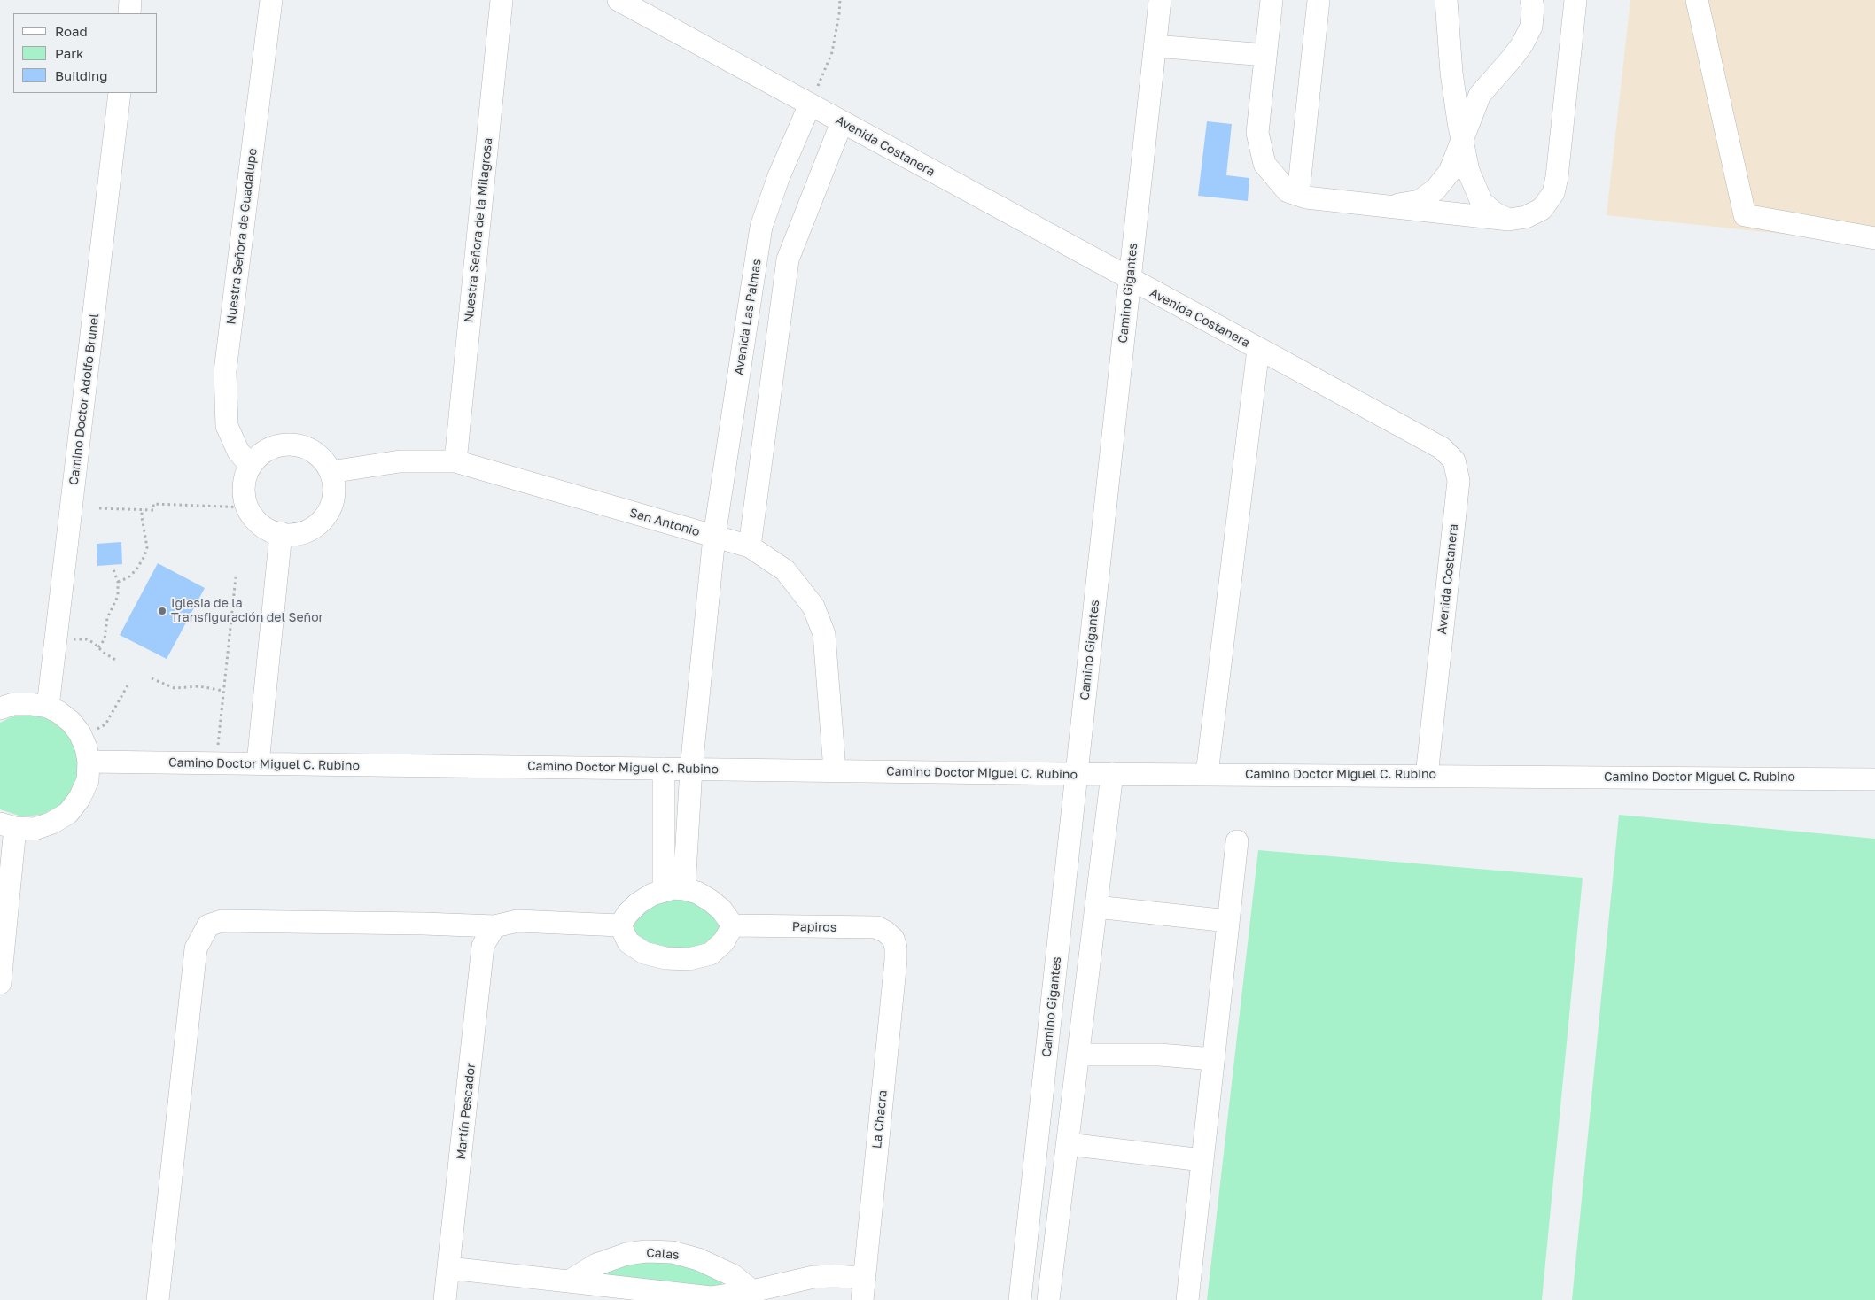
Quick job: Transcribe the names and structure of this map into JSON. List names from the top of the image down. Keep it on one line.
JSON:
{"streets":{"street":["Avenida Costanera","Nuestra Señora de la Milagrosa","Nuestra Señora de Guadalupe","Camino Gigantes","Avenida Las Palmas","Camino Doctor Adolfo Brunel","San Antonio","Camino Doctor Miguel C. Rubino","Papiros","Martín Pescador","La Chacra","Calas"]},"crossings":[["Avenida Costanera","Camino Gigantes"],["Avenida Costanera","Avenida Las Palmas"],["Avenida Costanera","Camino Doctor Miguel C. Rubino"],["Nuestra Señora de la Milagrosa","San Antonio"],["Nuestra Señora de Guadalupe","San Antonio"],["Camino Gigantes","Camino Doctor Miguel C. Rubino"],["Avenida Las Palmas","San Antonio"],["Avenida Las Palmas","Camino Doctor Miguel C. Rubino"],["San Antonio","Camino Doctor Miguel C. Rubino"],["Papiros","La Chacra"]],"places":["Iglesia de la Transfiguración del Señor"],"legend":["Road","Park","Building"]}
